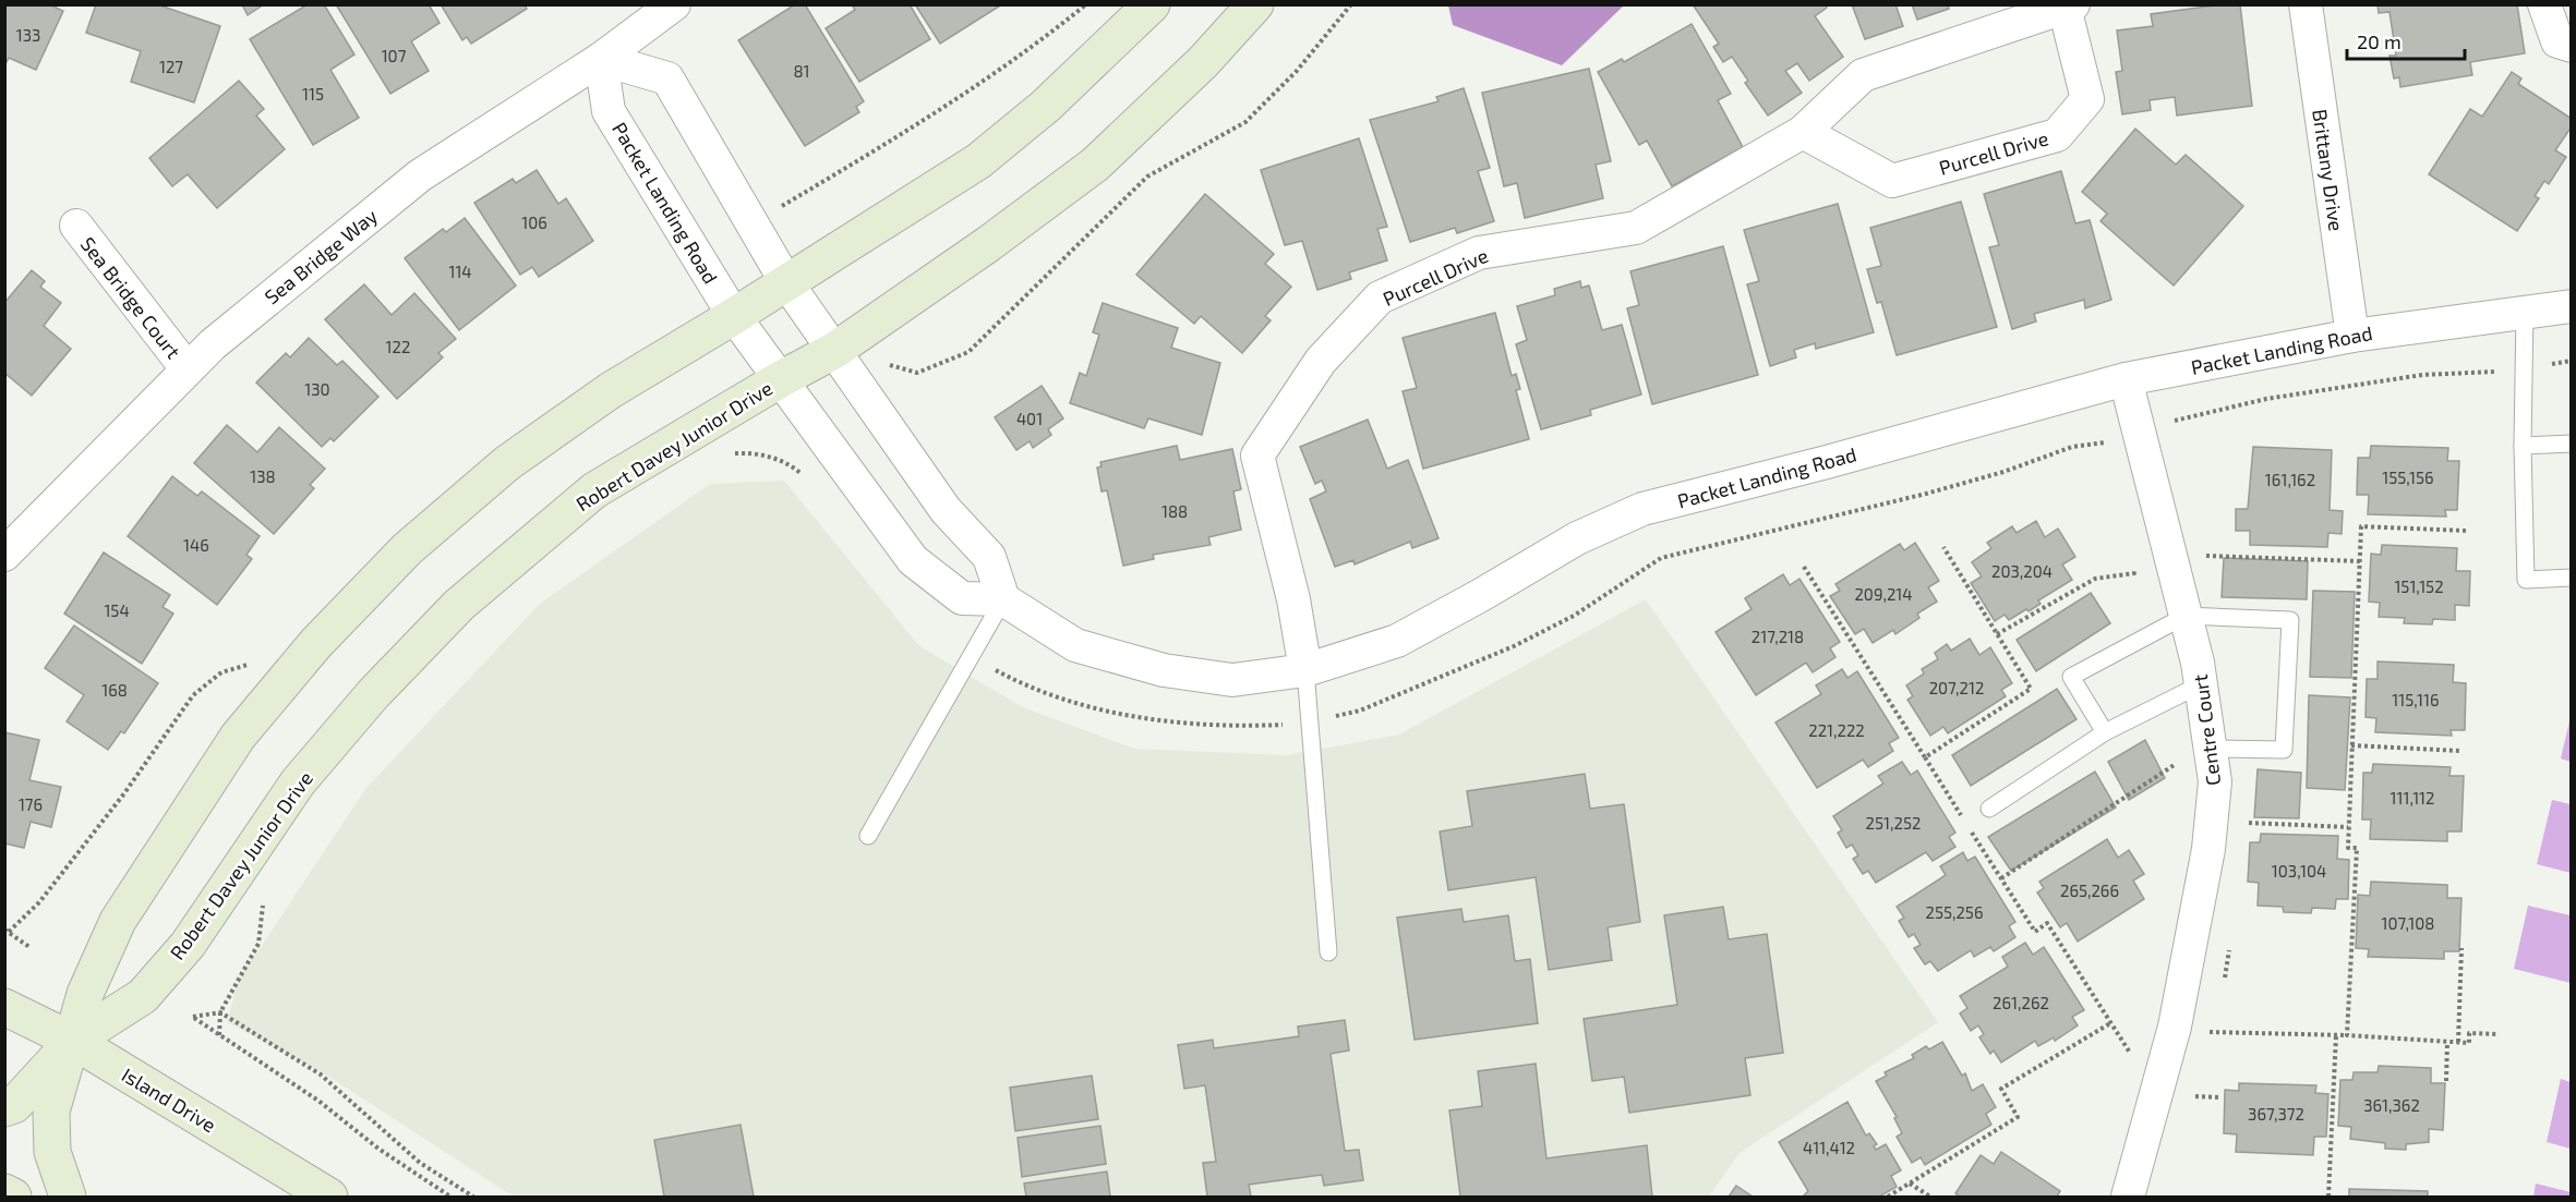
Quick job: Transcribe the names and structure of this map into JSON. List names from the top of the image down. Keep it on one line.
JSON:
{"streets":{"main road":["Robert Davey Junior Drive","Island Drive"],"street":["Purcell Drive","Brittany Drive","Packet Landing Road","Sea Bridge Way","Sea Bridge Court","Centre Court"]},"crossings":[["Purcell Drive","Packet Landing Road"],["Brittany Drive","Packet Landing Road"],["Packet Landing Road","Sea Bridge Way"],["Packet Landing Road","Robert Davey Junior Drive"],["Packet Landing Road","Centre Court"],["Sea Bridge Way","Sea Bridge Court"],["Robert Davey Junior Drive","Island Drive"]],"house_numbers":["133","107","127","81","115","106","114","122","130","401","138","155,156","161,162","188","146","203,204","151,152","209,214","154","217,218","207,212","168","115,116","221,222","111,112","176","251,252","103,104","265,266","255,256","107,108","261,262","361,362","367,372","411,412"],"scale_bar":"20 m"}
